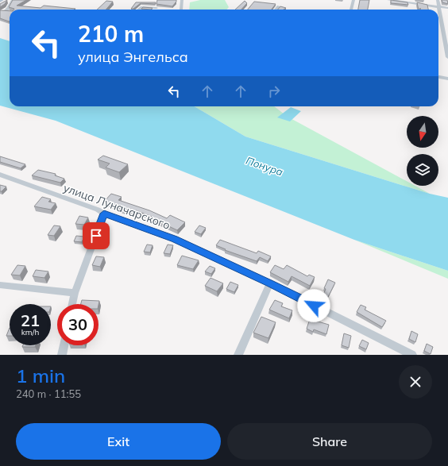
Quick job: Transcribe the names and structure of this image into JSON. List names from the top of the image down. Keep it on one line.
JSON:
{"streets":{"street":["улица Луначарского"]},"water":["Понура"],"north":"bottom","page":{"turn":["210 m","улица Энгельса"],"speed":"21 km/h","limit":"30","heading":["1 min","240 m · 11:55"],"buttons":["Exit","Share"]}}
